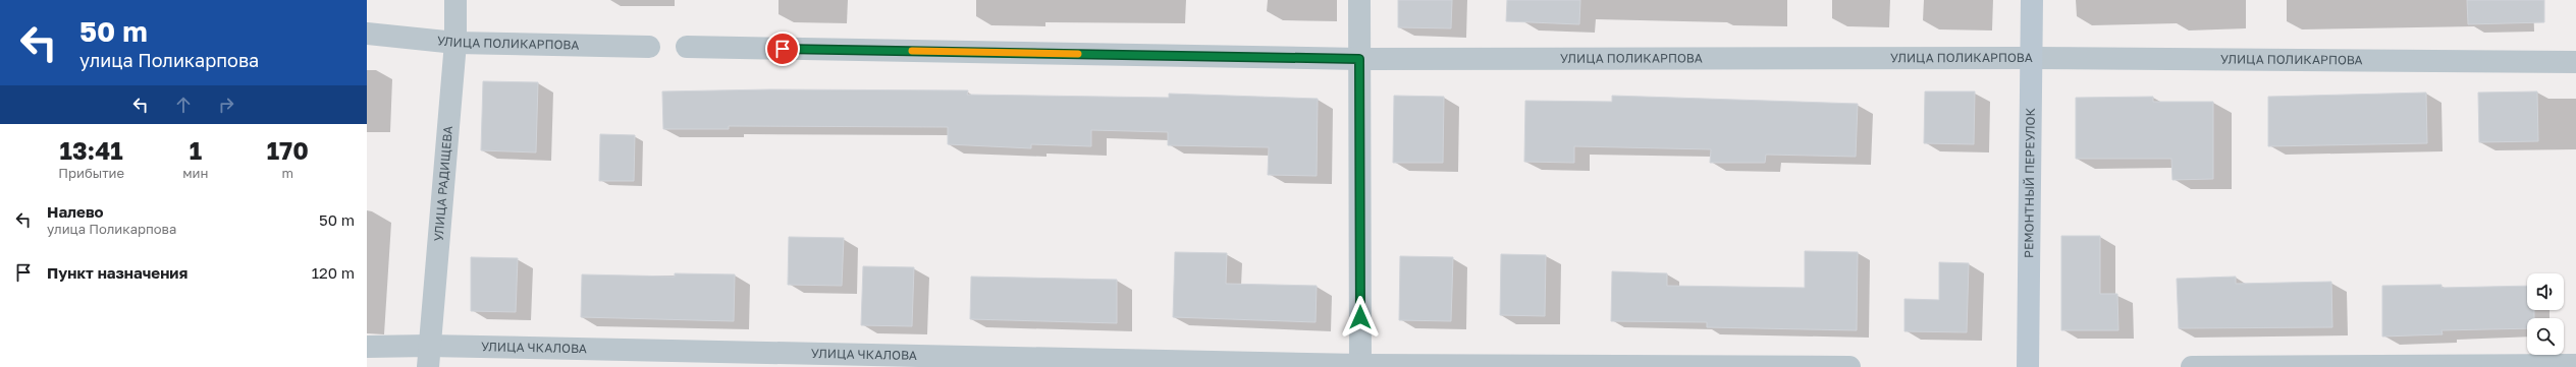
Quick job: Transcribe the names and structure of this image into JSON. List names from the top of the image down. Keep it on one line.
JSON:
{"streets":{"main road":["РЕМОНТНЫЙ ПЕРЕУЛОК"],"street":["УЛИЦА ПОЛИКАРПОВА","УЛИЦА РАДИЩЕВА","УЛИЦА ЧКАЛОВА"]},"crossings":[["УЛИЦА ПОЛИКАРПОВА","УЛИЦА РАДИЩЕВА"],["УЛИЦА ПОЛИКАРПОВА","РЕМОНТНЫЙ ПЕРЕУЛОК"],["УЛИЦА РАДИЩЕВА","УЛИЦА ЧКАЛОВА"]],"page":{"turn":["50 m","улица Поликарпова"],"eta":["13:41","Прибытие","1","мин","170","m"],"list":[{"name":"Налево","note":"улица Поликарпова","value":"50 m"},{"name":"Пункт назначения","value":"120 m"}]}}
